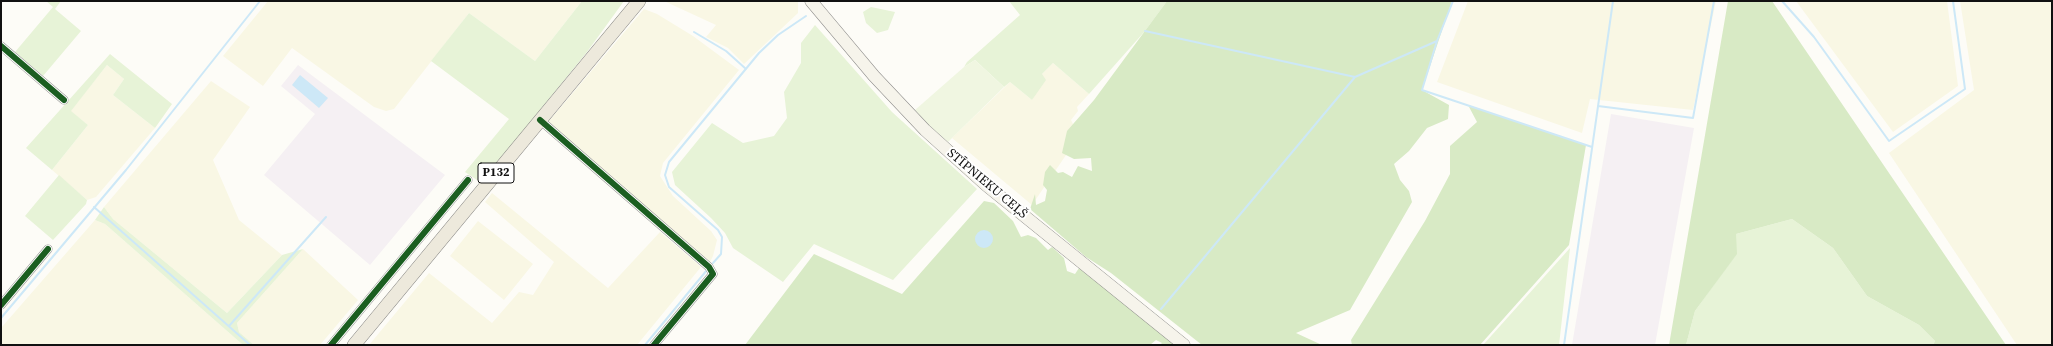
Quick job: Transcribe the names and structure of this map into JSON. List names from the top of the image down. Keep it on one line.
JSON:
{"streets":{"main road":["P132","STĪPNIEKU CEĻŠ"]}}
